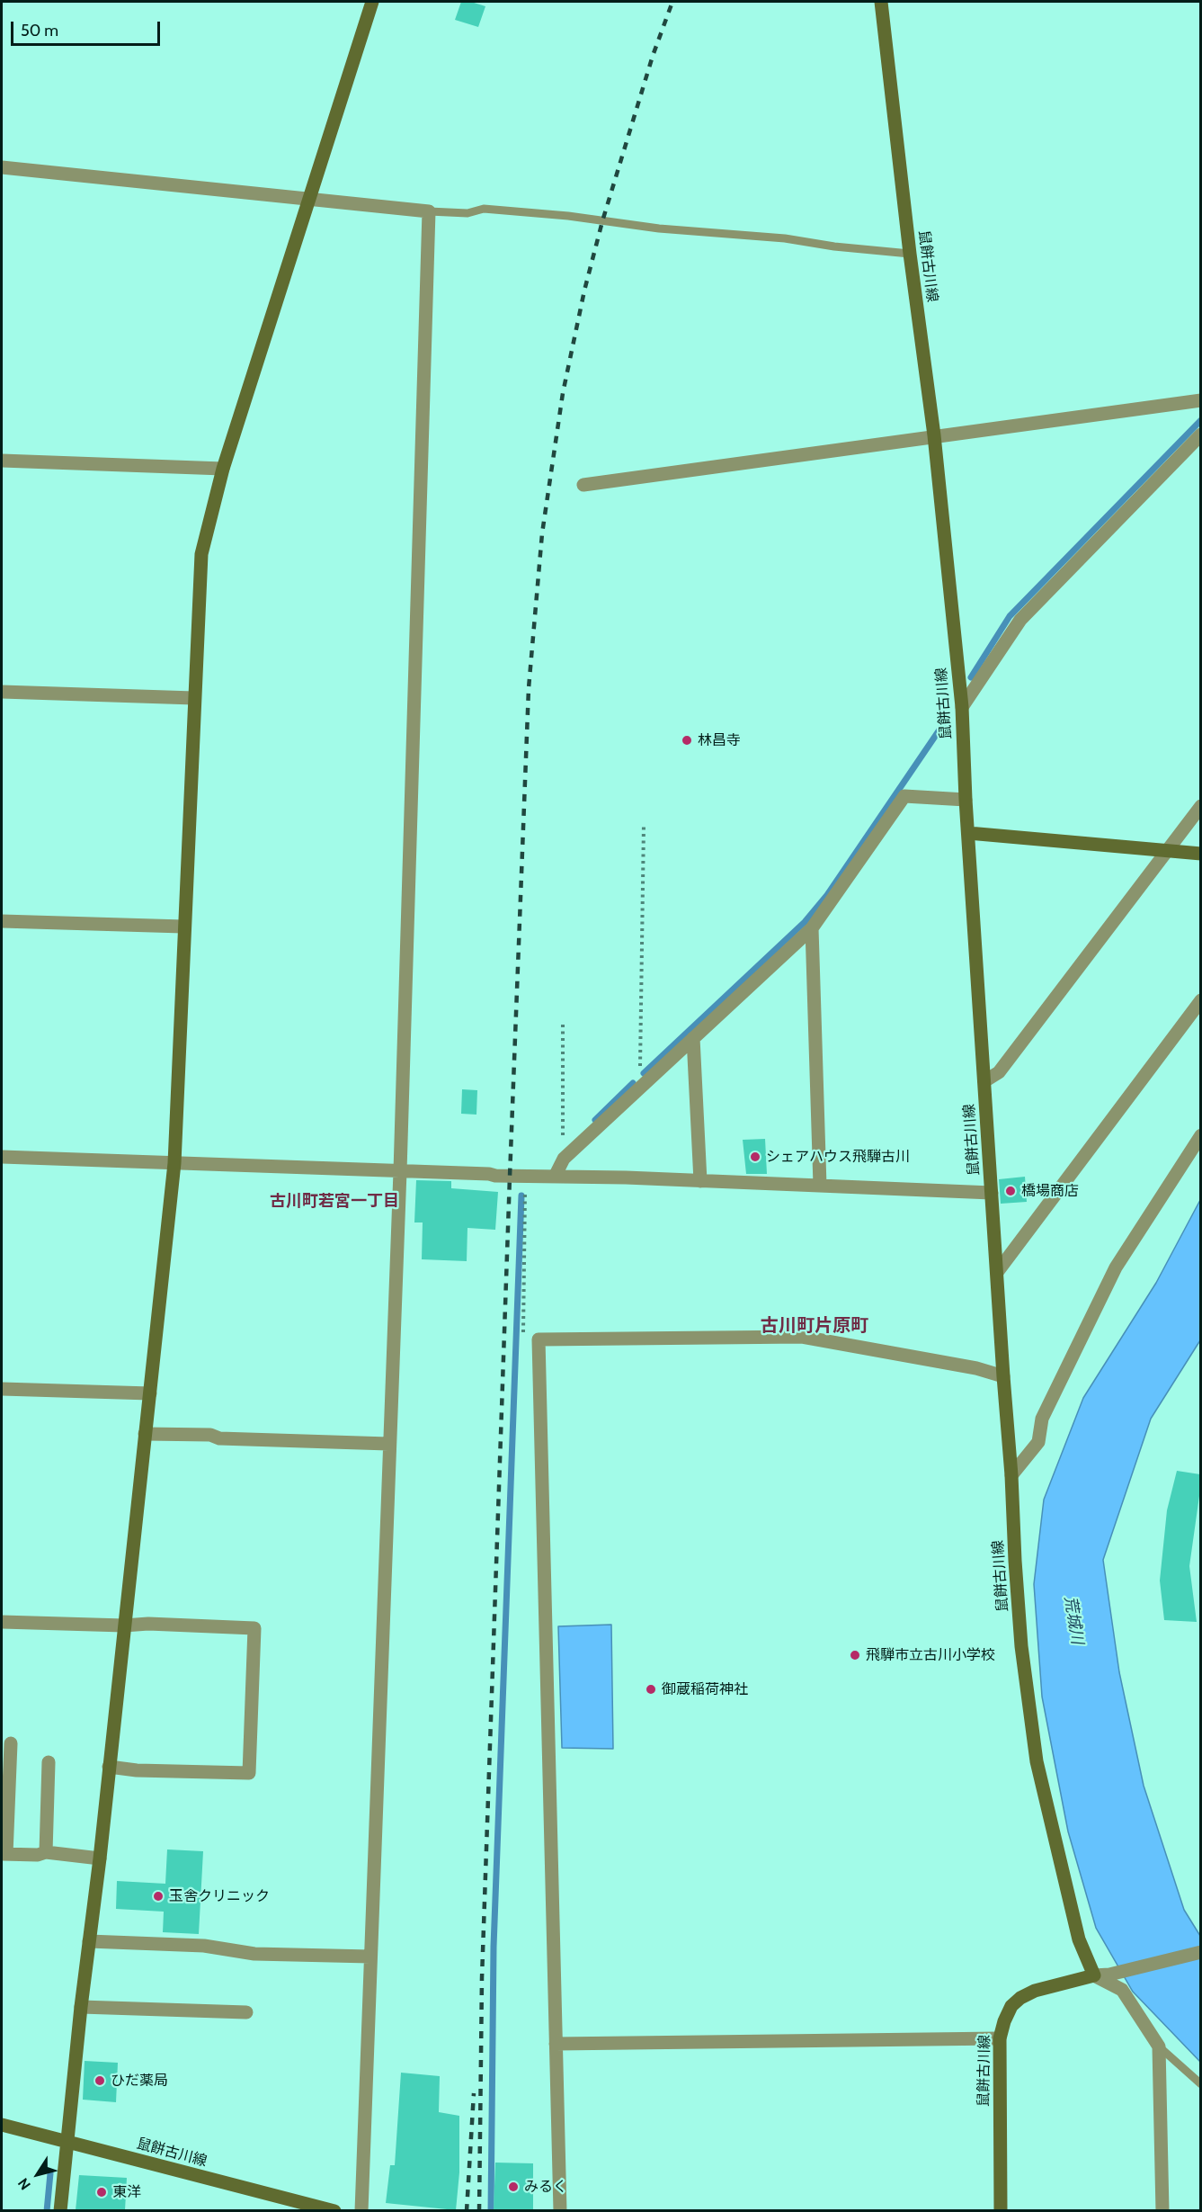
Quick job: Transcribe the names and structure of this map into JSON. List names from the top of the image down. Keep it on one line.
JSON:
{"streets":{"main road":["鼠餅古川線"]},"districts":["古川町若宮一丁目","古川町片原町"],"water":["荒城川"],"places":["林昌寺","シェアハウス飛騨古川","橋場商店","飛騨市立古川小学校","御蔵稲荷神社","玉舎クリニック","ひだ薬局","みるく","東洋"],"scale_bar":"50 m","north":"bottom left"}
